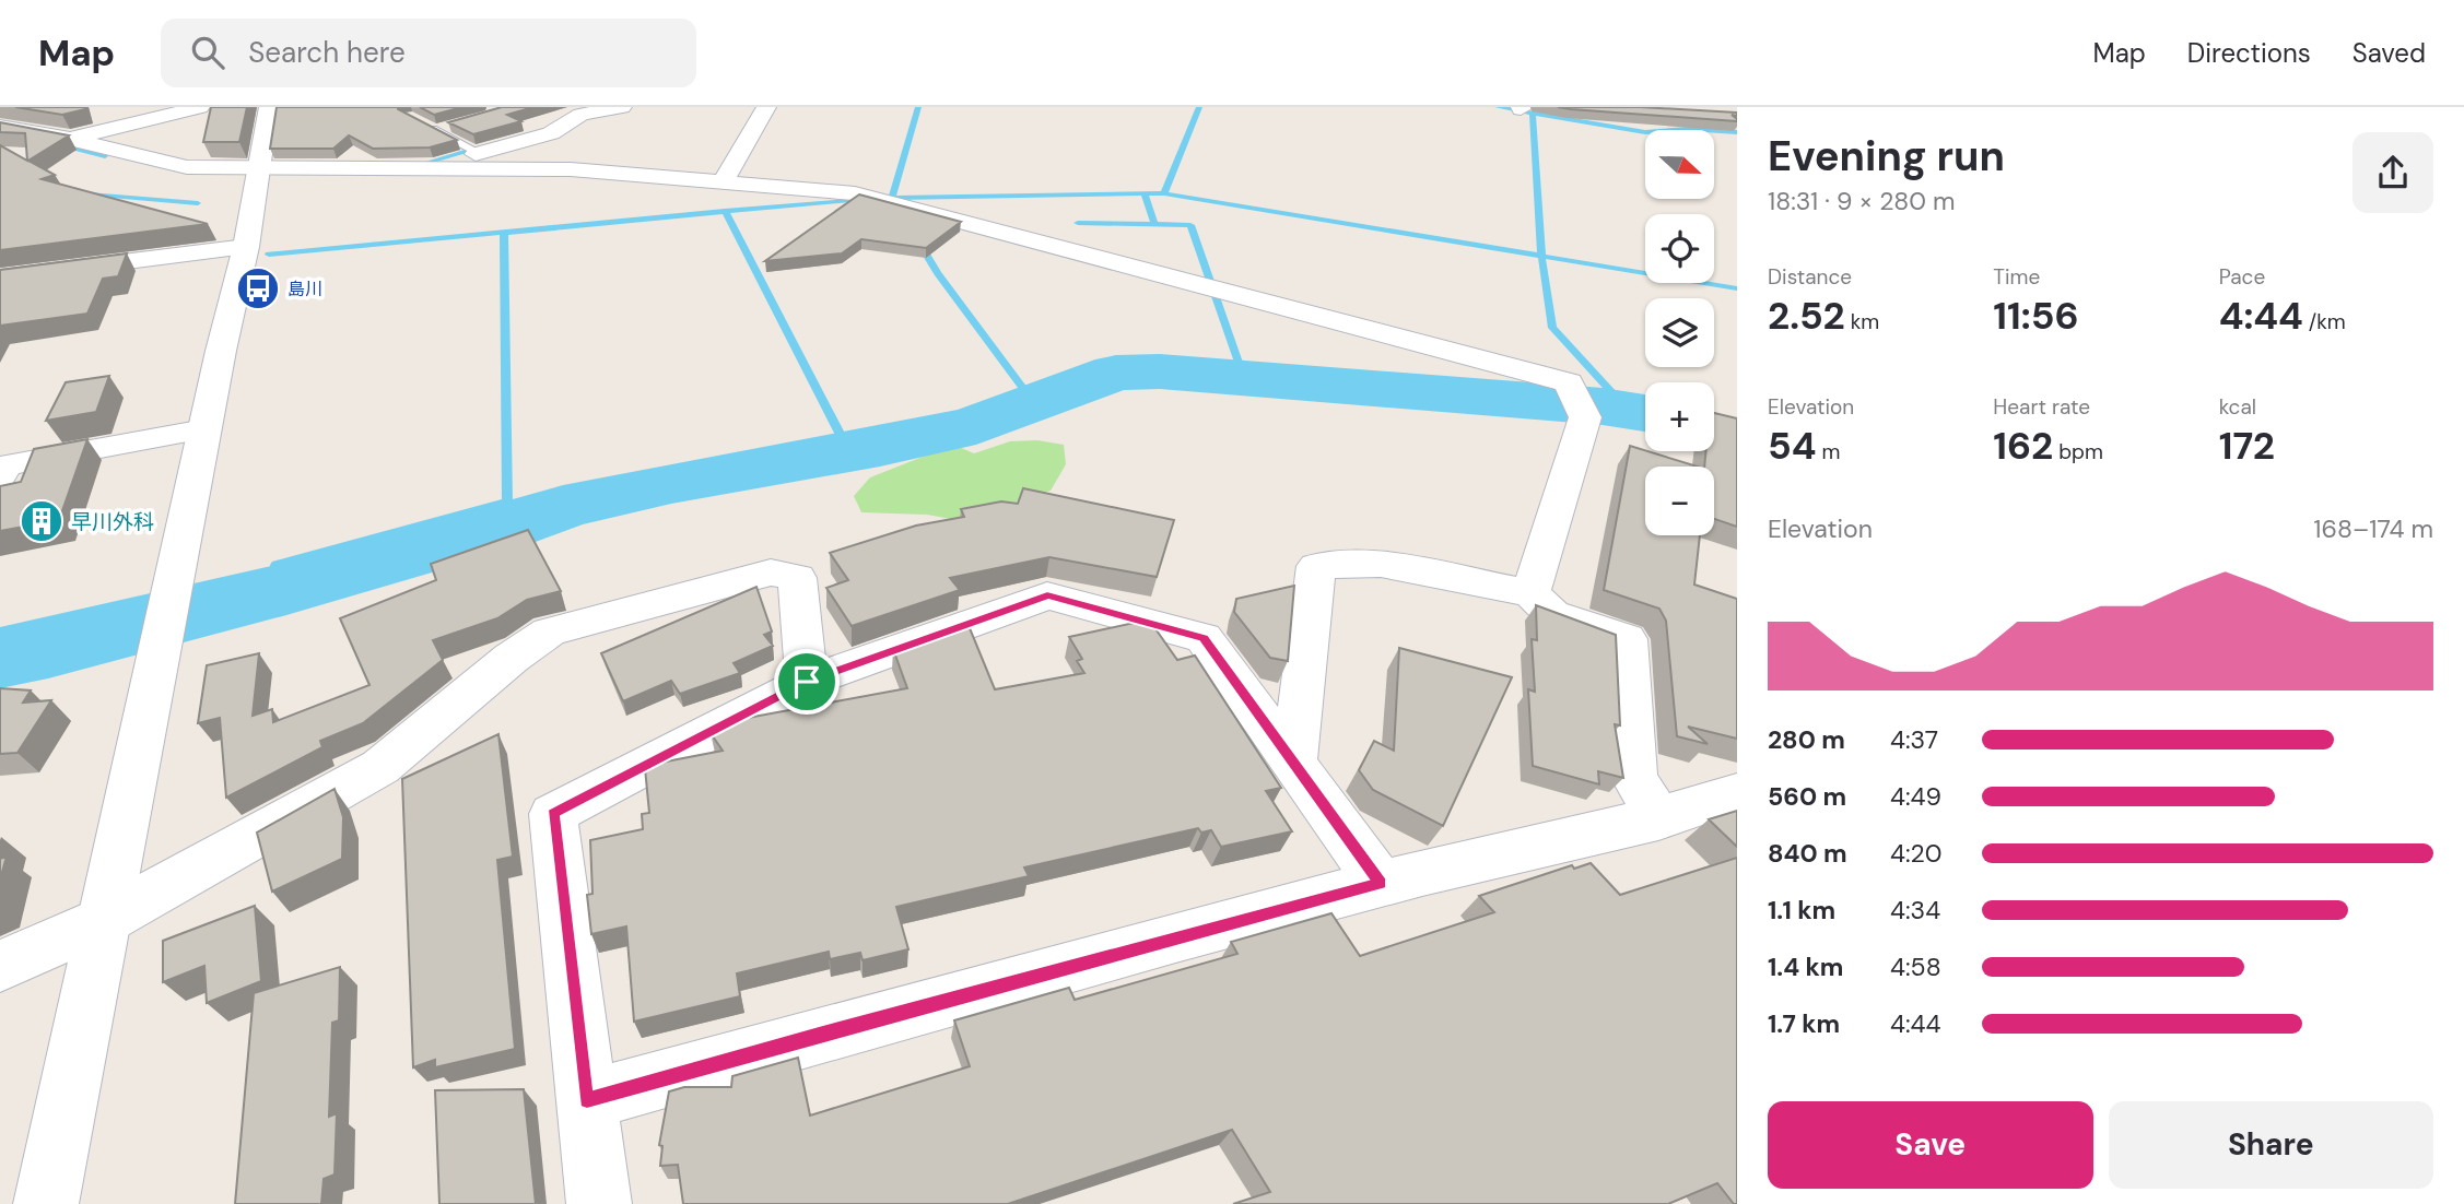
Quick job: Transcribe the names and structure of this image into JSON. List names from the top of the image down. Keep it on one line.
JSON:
{"places":{"bus stop":["島川"],"building":["早川外科"]},"north":"right","page":{"header":"Map","search":"Search here","nav":["Map","Directions","Saved"],"heading":["Evening run","18:31 · 9 × 280 m"],"map_buttons":["+","−"],"stats":[["Distance","2.52 km"],["Time","11:56"],["Pace","4:44 /km"],["Elevation","54 m"],["Heart rate","162 bpm"],["kcal","172"]],"chart":["Elevation","168–174 m"],"list":[{"name":"280 m","note":"4:37"},{"name":"560 m","note":"4:49"},{"name":"840 m","note":"4:20"},{"name":"1.1 km","note":"4:34"},{"name":"1.4 km","note":"4:58"},{"name":"1.7 km","note":"4:44"}],"buttons":["Save","Share"]}}
